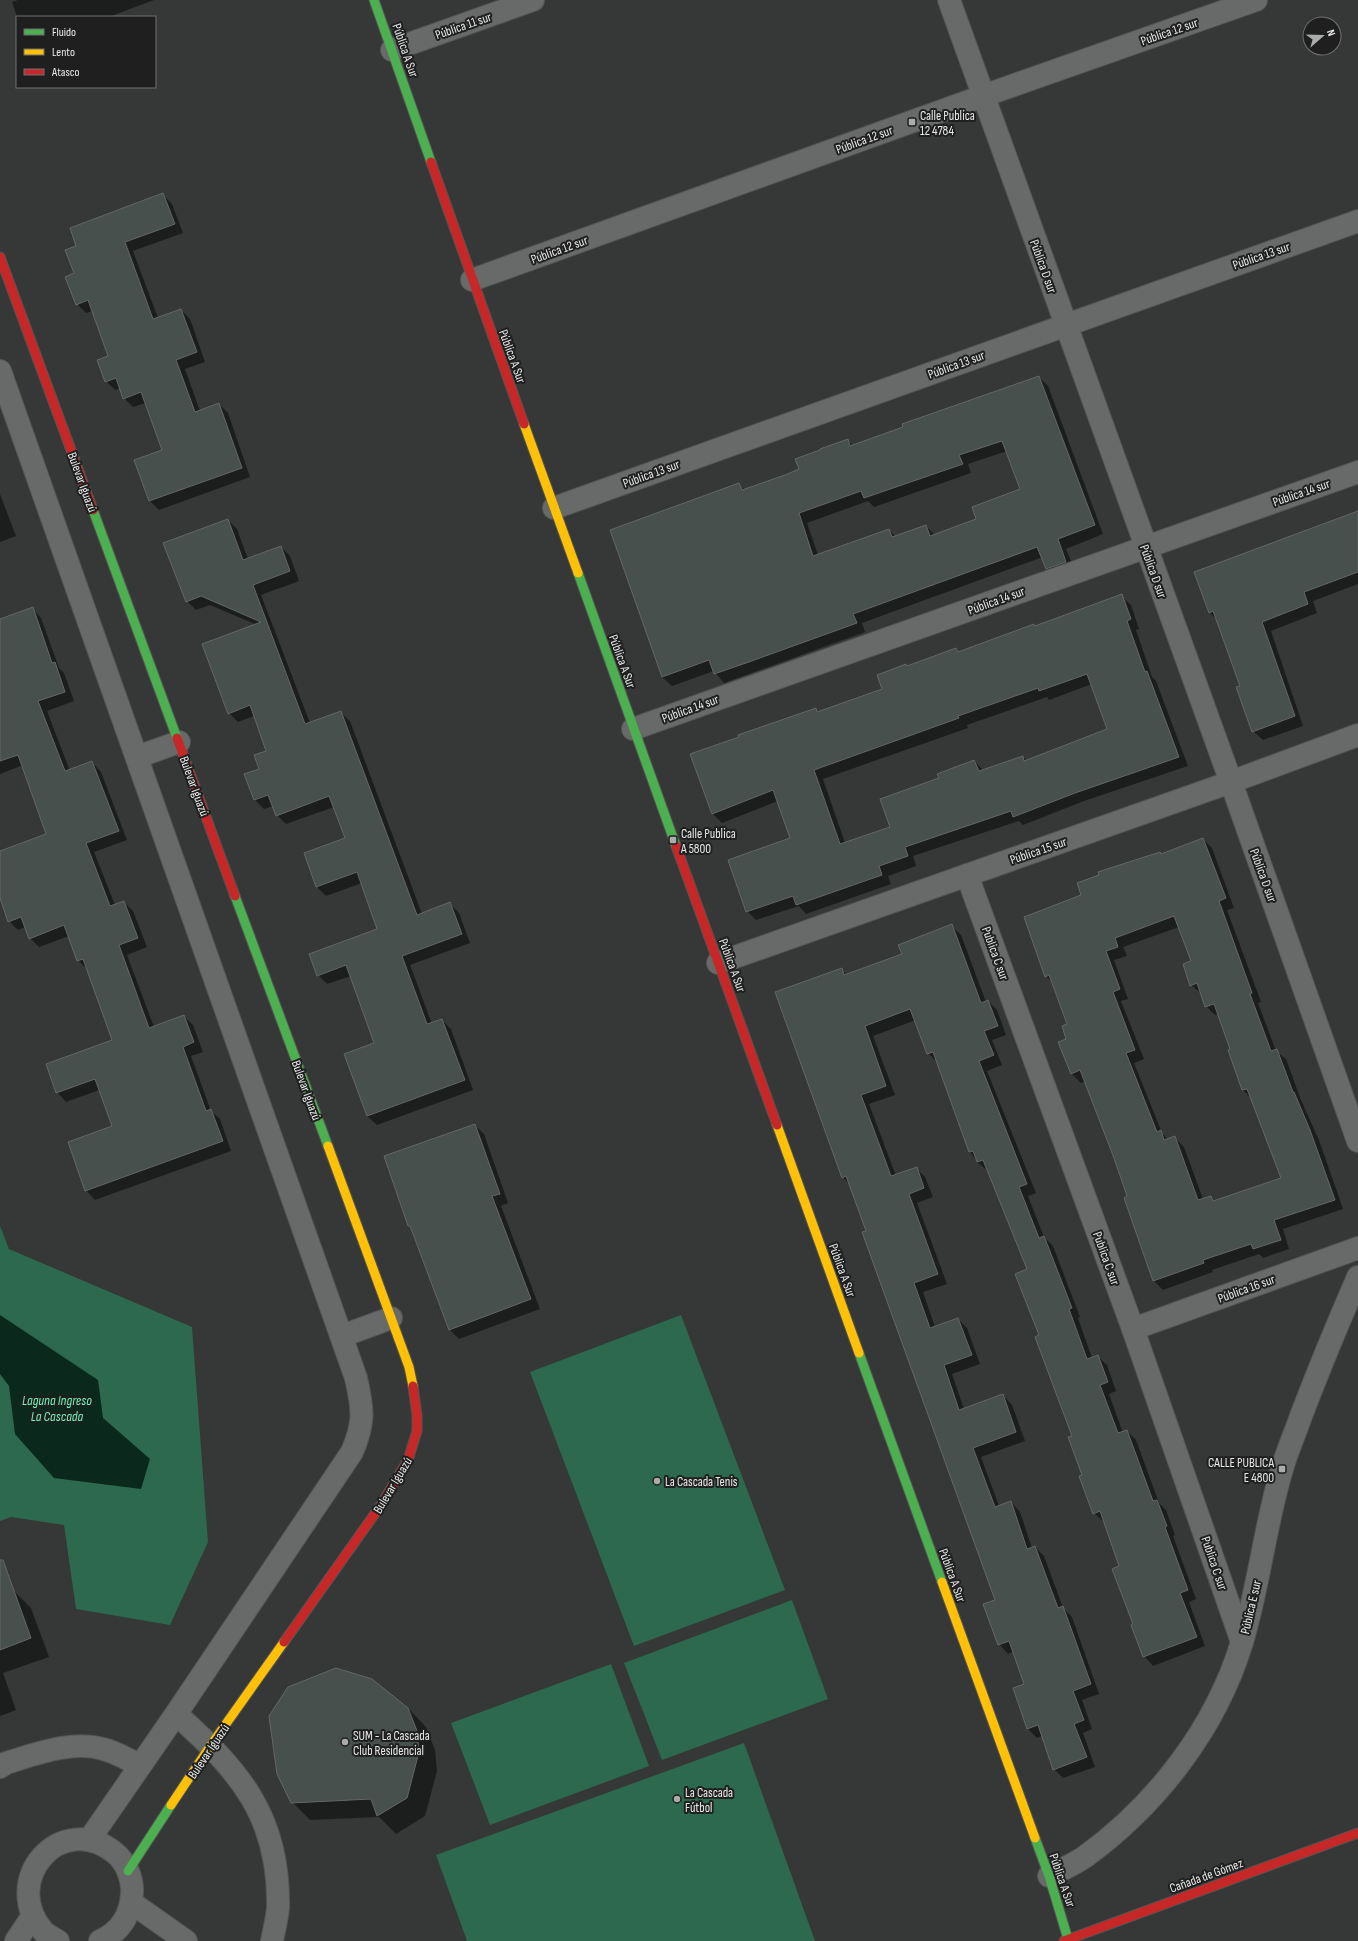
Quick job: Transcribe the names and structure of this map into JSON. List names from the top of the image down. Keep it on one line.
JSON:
{"streets":{"street":["Pública 11 sur","Pública 12 sur","Pública A Sur","Pública 13 sur","Pública D sur","Bulevar Iguazú","Pública 14 sur","Pública 15 sur","Publica C sur","Pública 16 sur","Pública E sur","Cañada de Gómez"]},"crossings":[["Pública 11 sur","Pública A Sur"],["Pública 12 sur","Pública A Sur"],["Pública 12 sur","Pública D sur"],["Pública A Sur","Pública 13 sur"],["Pública A Sur","Pública 14 sur"],["Pública A Sur","Pública 15 sur"],["Pública A Sur","Pública E sur"],["Pública A Sur","Cañada de Gómez"],["Pública 13 sur","Pública D sur"],["Pública D sur","Pública 14 sur"],["Pública D sur","Pública 15 sur"],["Pública 15 sur","Publica C sur"],["Publica C sur","Pública 16 sur"],["Publica C sur","Pública E sur"]],"water":["Laguna Ingreso La Cascada"],"places":{"transit":["Calle Publica 12 4784","Calle Publica A 5800","CALLE PUBLICA E 4800"],"other":["La Cascada Tenis","SUM - La Cascada Club Residencial","La Cascada Fútbol"]},"legend":["Fluido","Lento","Atasco"],"north":"right"}
